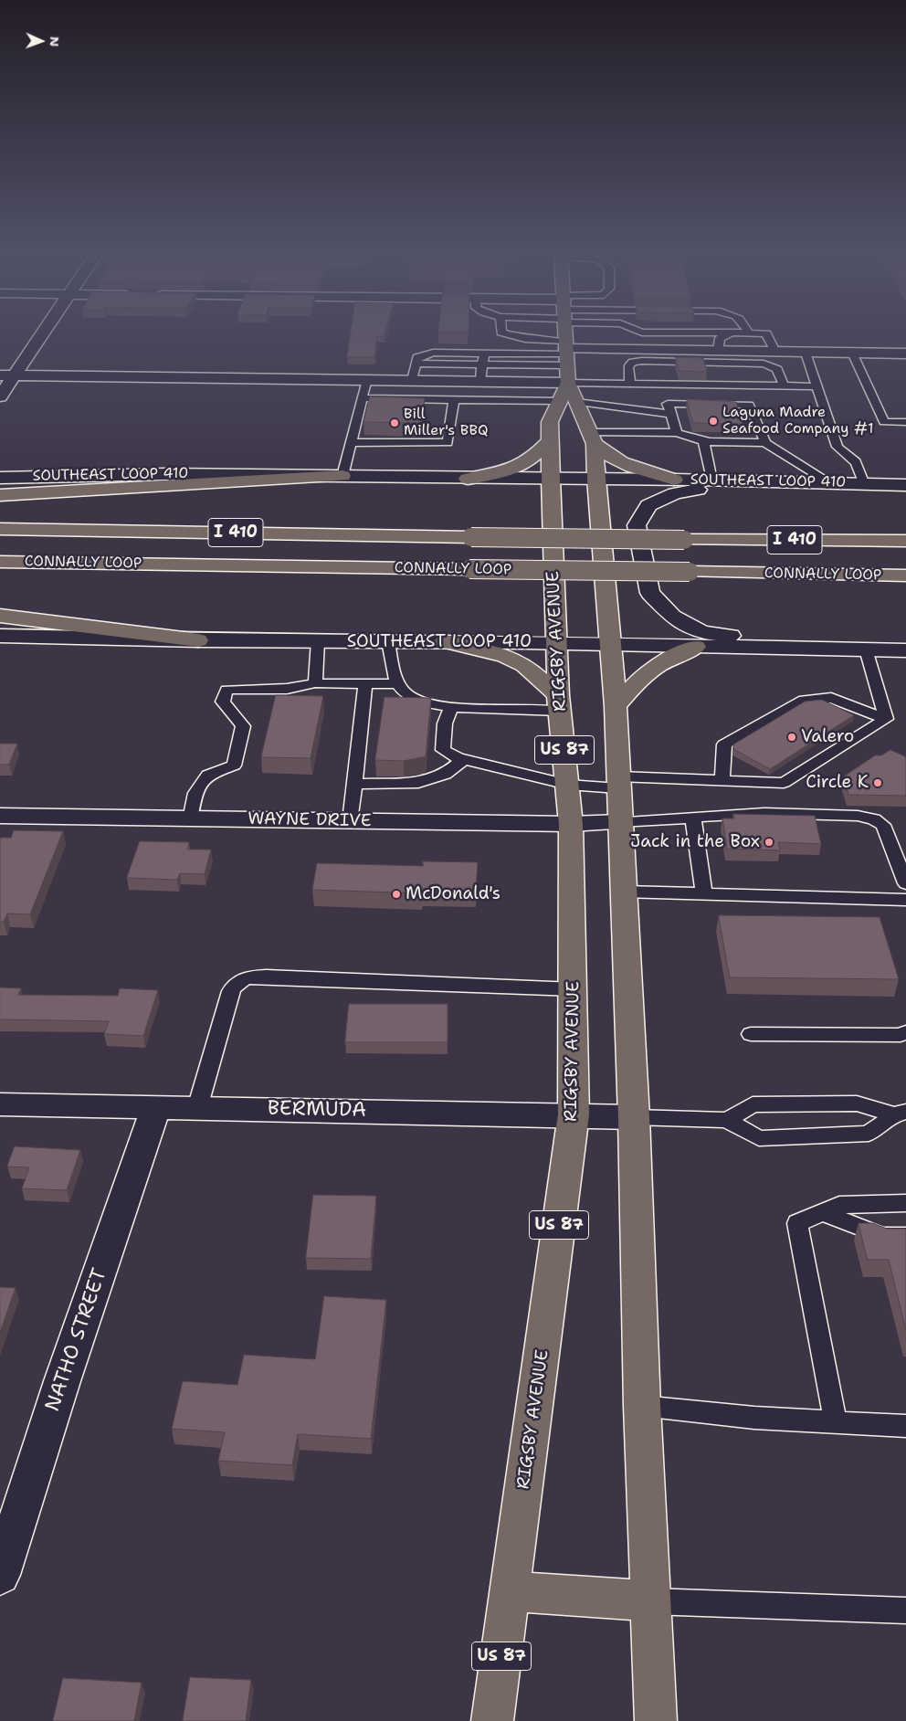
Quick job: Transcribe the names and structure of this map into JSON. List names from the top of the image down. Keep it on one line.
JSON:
{"streets":{"main road":["I 410","CONNALLY LOOP","RIGSBY AVENUE","US 87"],"street":["SOUTHEAST LOOP 410","WAYNE DRIVE","BERMUDA","NATHO STREET"]},"crossings":[["SOUTHEAST LOOP 410","RIGSBY AVENUE"],["RIGSBY AVENUE","WAYNE DRIVE"],["RIGSBY AVENUE","BERMUDA"],["BERMUDA","NATHO STREET"]],"places":["Laguna Madre Seafood Company #1","Bill Miller's BBQ","Valero","Circle K","Jack in the Box","McDonald's"],"north":"right"}
